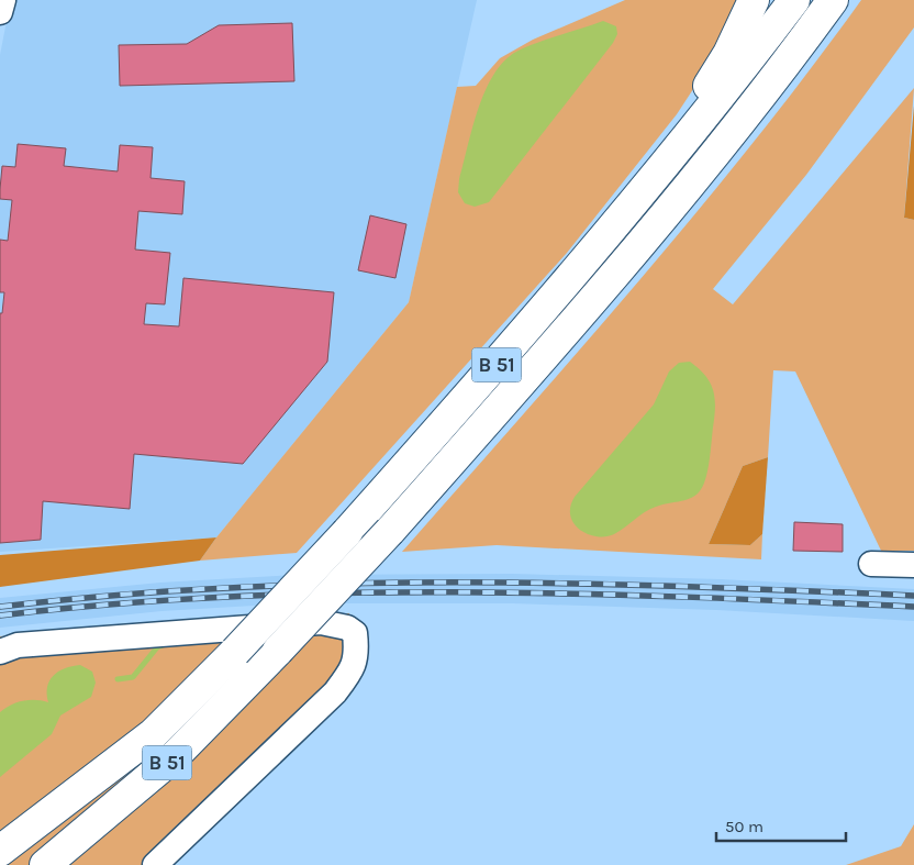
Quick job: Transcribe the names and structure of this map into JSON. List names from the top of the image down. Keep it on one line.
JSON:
{"streets":{"highway":["B 51"]},"scale_bar":"50 m"}
